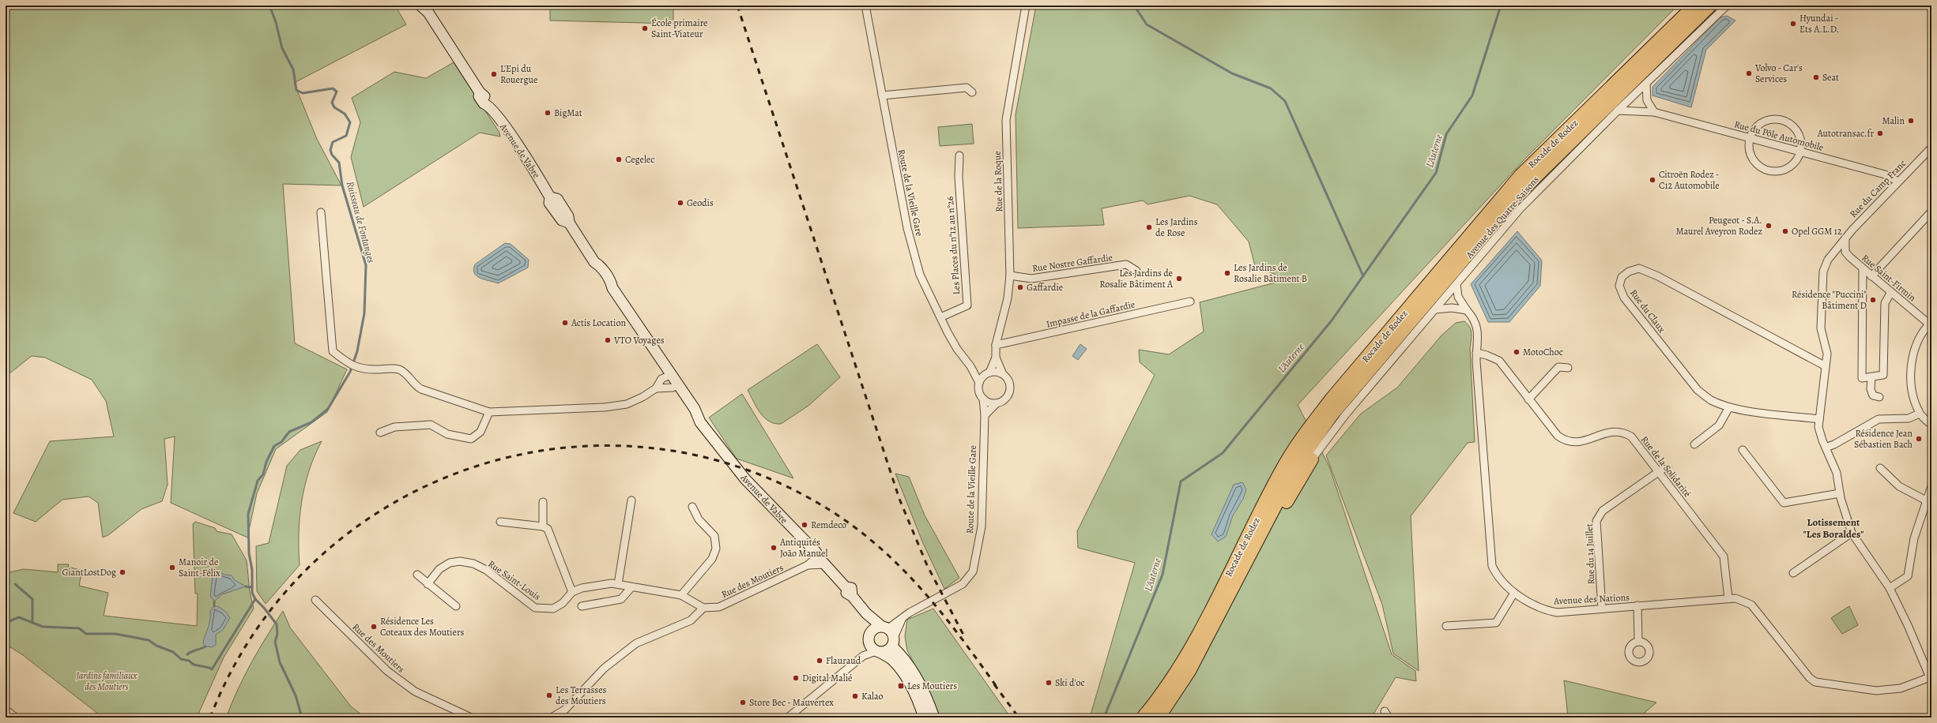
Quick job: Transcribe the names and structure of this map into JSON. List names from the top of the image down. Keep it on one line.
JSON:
{"streets":{"highway":["Rocade de Rodez"],"main road":["Avenue de Vabre"],"street":["Rue du Pôle Automobile","Rue de la Roque","Rue du Camp Franc","Route de la Vieille Gare","Avenue des Quatre-Saisons","Les Places du n°12 au n°26","Rue Nostre Gaffardie","Rue Saint-Firmin","Rue du Claux","Impasse de la Gaffardie","Rue de la Solidarité","Rue du 14 Juillet","Rue Saint-Louis","Rue des Moutiers","Avenue des Nations"]},"crossings":[["Rue du Pôle Automobile","Rue du Camp Franc"],["Rue du Pôle Automobile","Avenue des Quatre-Saisons"],["Avenue de Vabre","Route de la Vieille Gare"],["Avenue de Vabre","Rue des Moutiers"],["Rue de la Roque","Route de la Vieille Gare"],["Rue de la Roque","Rue Nostre Gaffardie"],["Rue de la Roque","Impasse de la Gaffardie"],["Rue du Camp Franc","Rue du Claux"],["Rue du Camp Franc","Avenue des Nations"],["Route de la Vieille Gare","Les Places du n°12 au n°26"],["Avenue des Quatre-Saisons","Avenue des Nations"],["Rue de la Solidarité","Rue du 14 Juillet"],["Rue de la Solidarité","Avenue des Nations"],["Rue du 14 Juillet","Avenue des Nations"]],"districts":["Lotissement \"Les Boraldes\""],"water":["L'Auterne","Ruisseau de Fontanges"],"parks":["Jardins familiaux des Moutiers"],"places":{"other":["Hyundai - Ets A.L.D.","École primaire Saint-Viateur","Volvo - Car's Services","L'Epi du Rouergue","Seat","BigMat","Malin","Autotransac.fr","Cegelec","Citroën Rodez - C12 Automobile","Geodis","Peugeot - S.A. Maurel Aveyron Rodez","Les Jardins de Rose","Opel GGM 12","Les Jardins de Rosalie Bâtiment B","Les Jardins de Rosalie Bâtiment A","Gaffardie","Résidence \"Puccini\" Bâtiment D","Actis Location","VTO Voyages","MotoChoc","Résidence Jean Sébastien Bach","Remdeco","Antiquités João Manuel","Manoir de Saint-Félix","GiantLostDog","Résidence Les Coteaux des Moutiers","Flauraud","Digital Malié","Ski d'oc","Les Terrasses des Moutiers","Kalao","Store Bec - Mauvertex"],"transit":["Les Moutiers"]}}
